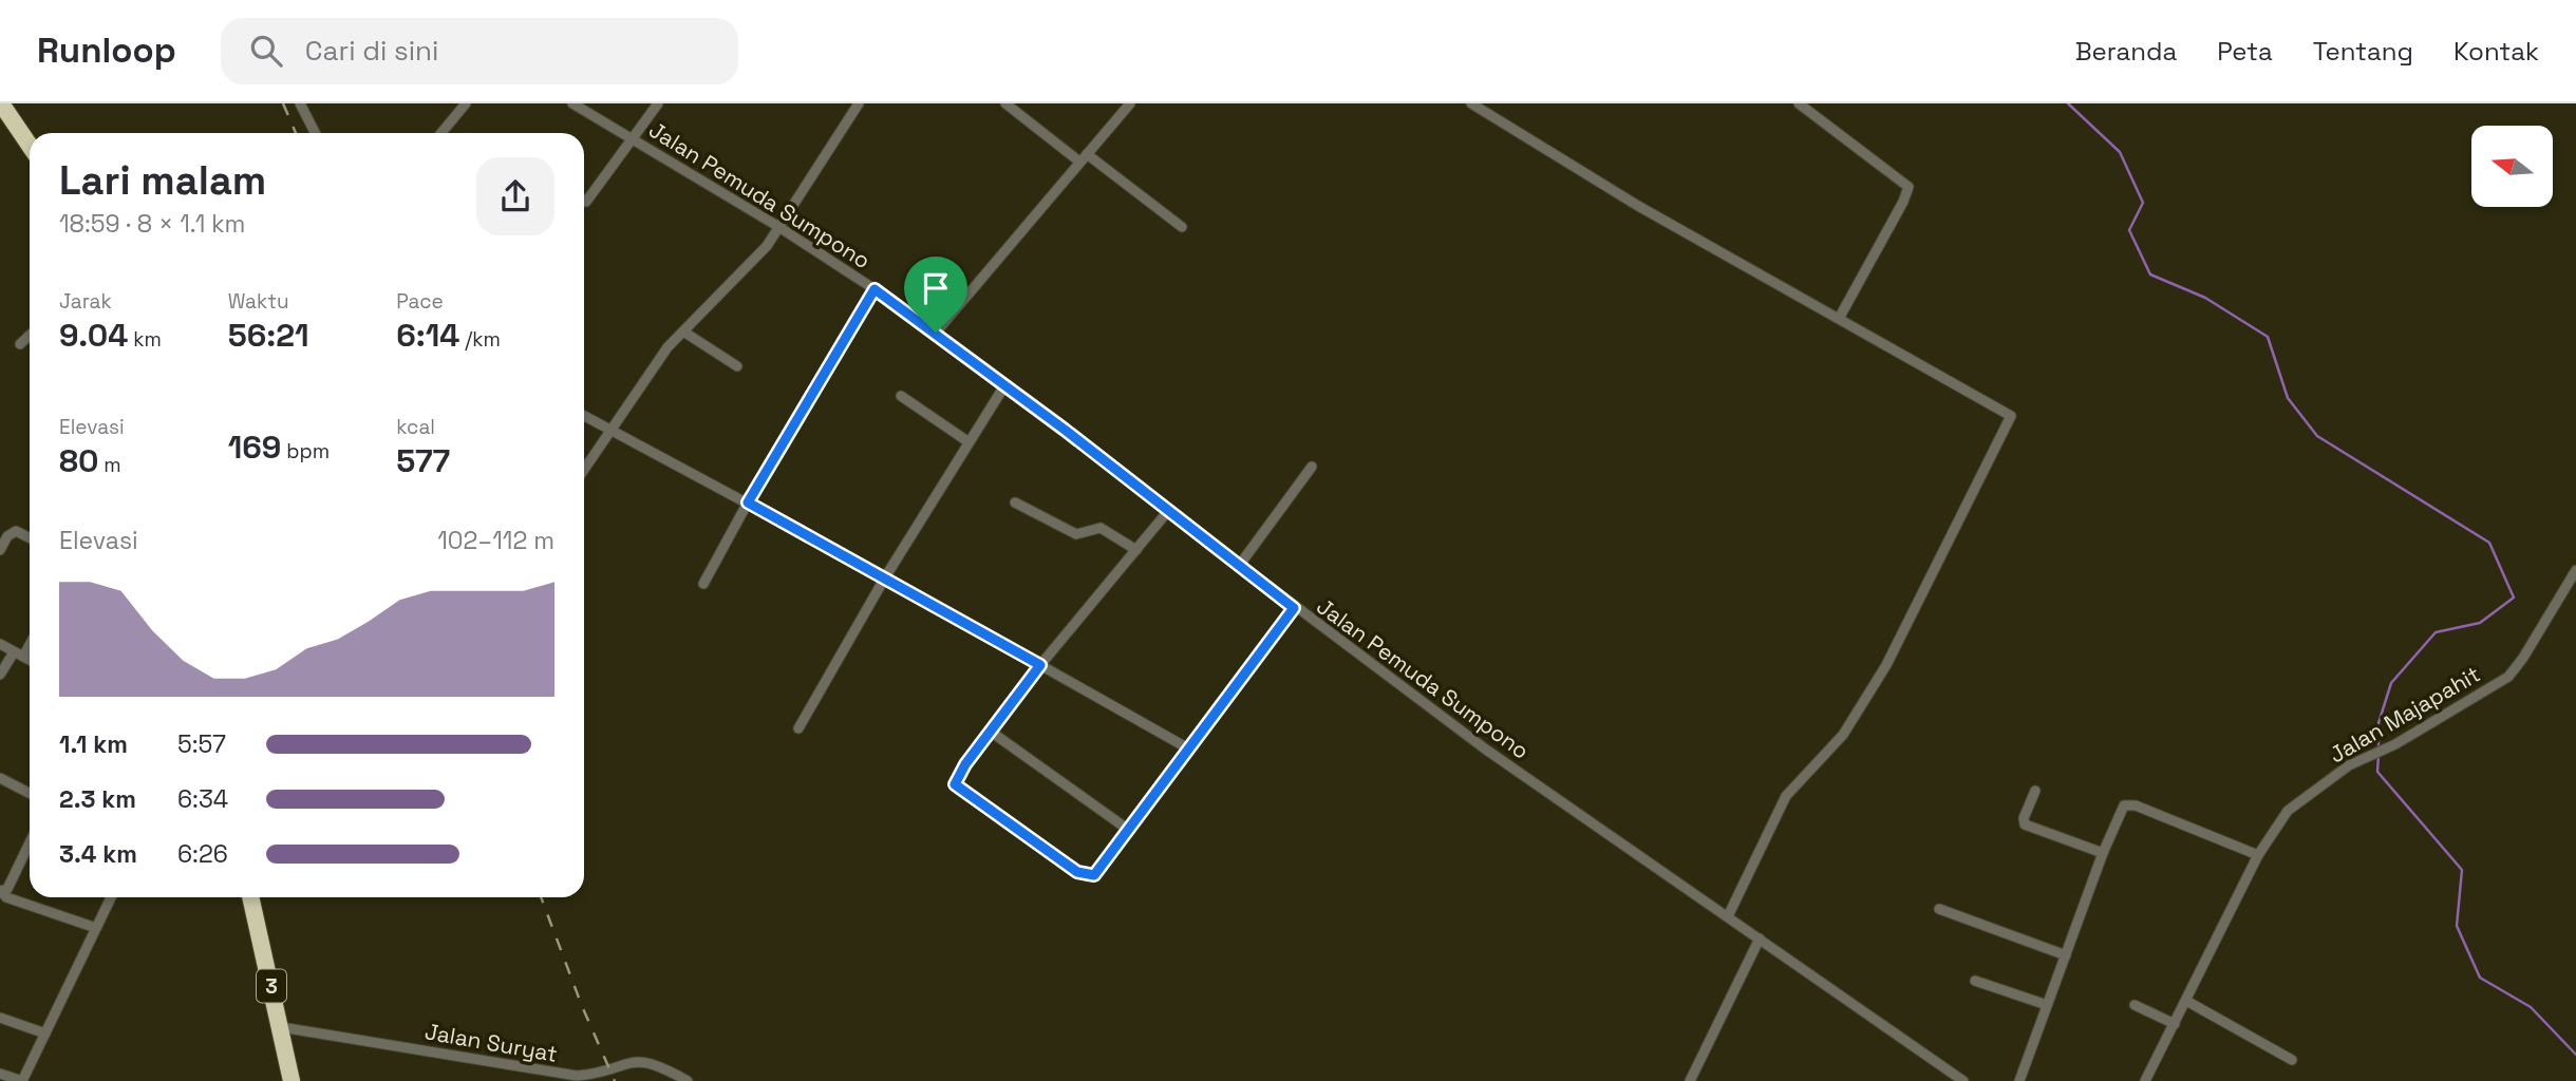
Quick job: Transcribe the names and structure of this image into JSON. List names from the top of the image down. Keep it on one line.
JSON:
{"streets":{"highway":["3"],"street":["Jalan Pemuda Sumpono","Jalan Majapahit","Jalan Suryat"]},"crossings":[["3","Jalan Suryat"]],"north":"left","page":{"header":"Runloop","search":"Cari di sini","nav":["Beranda","Peta","Tentang","Kontak"],"heading":["Lari malam","18:59 · 8 × 1.1 km"],"stats":[["Jarak","9.04 km"],["Waktu","56:21"],["Pace","6:14 /km"],["Elevasi","80 m"],["169 bpm"],["kcal","577"]],"chart":["Elevasi","102–112 m"],"list":[{"name":"1.1 km","note":"5:57"},{"name":"2.3 km","note":"6:34"},{"name":"3.4 km","note":"6:26"}]}}
